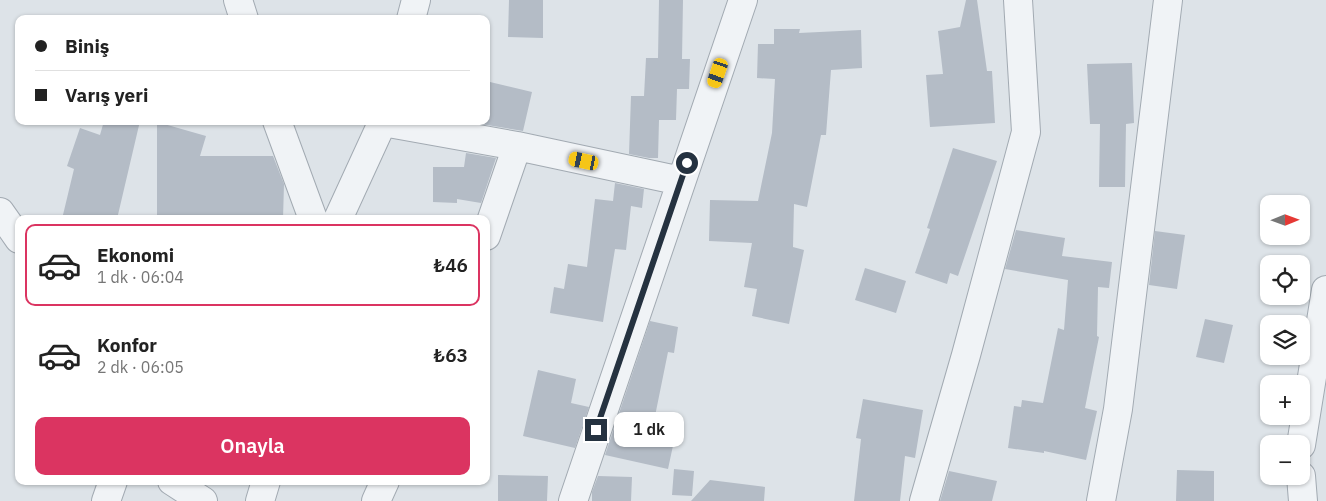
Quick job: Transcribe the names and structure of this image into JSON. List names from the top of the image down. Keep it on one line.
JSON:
{"north":"right","page":{"banner":["Biniş","Varış yeri"],"map_buttons":["+","−"],"list":[{"name":"Ekonomi","note":"1 dk · 06:04","value":"₺46"},{"name":"Konfor","note":"2 dk · 06:05","value":"₺63"}],"buttons":"Onayla","bubble":"1 dk"}}
